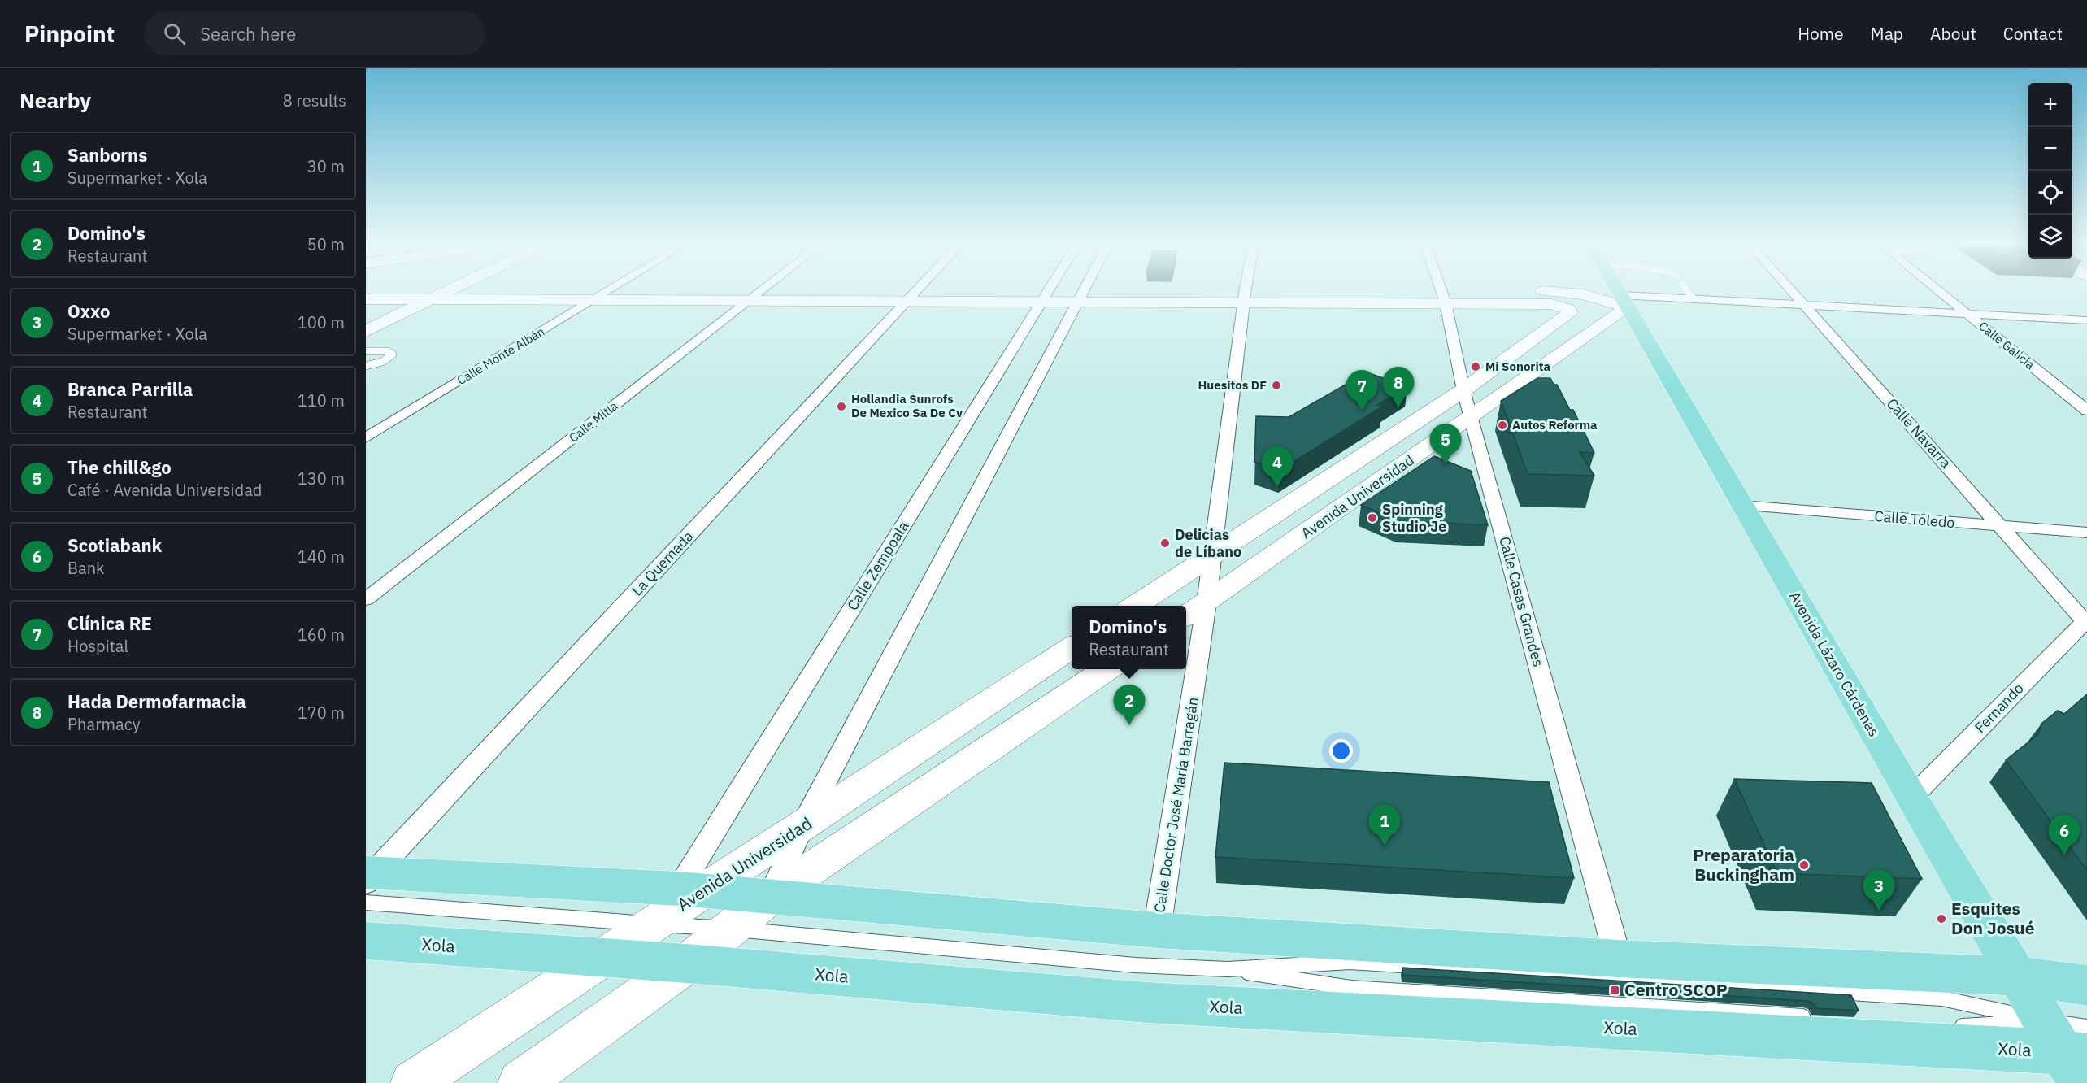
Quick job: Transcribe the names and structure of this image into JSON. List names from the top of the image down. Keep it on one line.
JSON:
{"streets":{"main road":["Avenida Universidad","Avenida Lázaro Cárdenas","Xola"],"street":["Calle Galicia","Calle Monte Albán","Calle Mitla","Calle Navarra","Calle Toledo","La Quemada","Calle Zempoala","Calle Casas Grandes","Fernando","Calle Doctor José María Barragán"]},"crossings":[["Calle Navarra","Calle Toledo"],["Calle Navarra","Fernando"],["Avenida Universidad","Calle Zempoala"],["Avenida Universidad","Calle Casas Grandes"],["Avenida Universidad","Avenida Lázaro Cárdenas"],["Avenida Universidad","Calle Doctor José María Barragán"],["Avenida Universidad","Xola"],["Calle Toledo","Avenida Lázaro Cárdenas"],["Avenida Lázaro Cárdenas","Fernando"],["Avenida Lázaro Cárdenas","Xola"]],"places":{"other":["Mi Sonorita","Huesitos DF","Hollandia Sunrofs De Mexico Sa De Cv","Autos Reforma","Spinning Studio Je","Delicias de Líbano","Preparatoria Buckingham","Esquites Don Josué"],"transit":["Centro SCOP"]},"page":{"header":"Pinpoint","search":"Search here","nav":["Home","Map","About","Contact"],"heading":["Nearby","8 results"],"map_buttons":["+","−"],"list":[{"mark":"1","name":"Sanborns","note":"Supermarket · Xola","value":"30 m"},{"mark":"2","name":"Domino's","note":"Restaurant","value":"50 m"},{"mark":"3","name":"Oxxo","note":"Supermarket · Xola","value":"100 m"},{"mark":"4","name":"Branca Parrilla","note":"Restaurant","value":"110 m"},{"mark":"5","name":"The chill&go","note":"Café · Avenida Universidad","value":"130 m"},{"mark":"6","name":"Scotiabank","note":"Bank","value":"140 m"},{"mark":"7","name":"Clínica RE","note":"Hospital","value":"160 m"},{"mark":"8","name":"Hada Dermofarmacia","note":"Pharmacy","value":"170 m"}],"pins":["8","7","5","4","2","1","6","3"],"popup":["Domino's","Restaurant"]}}
